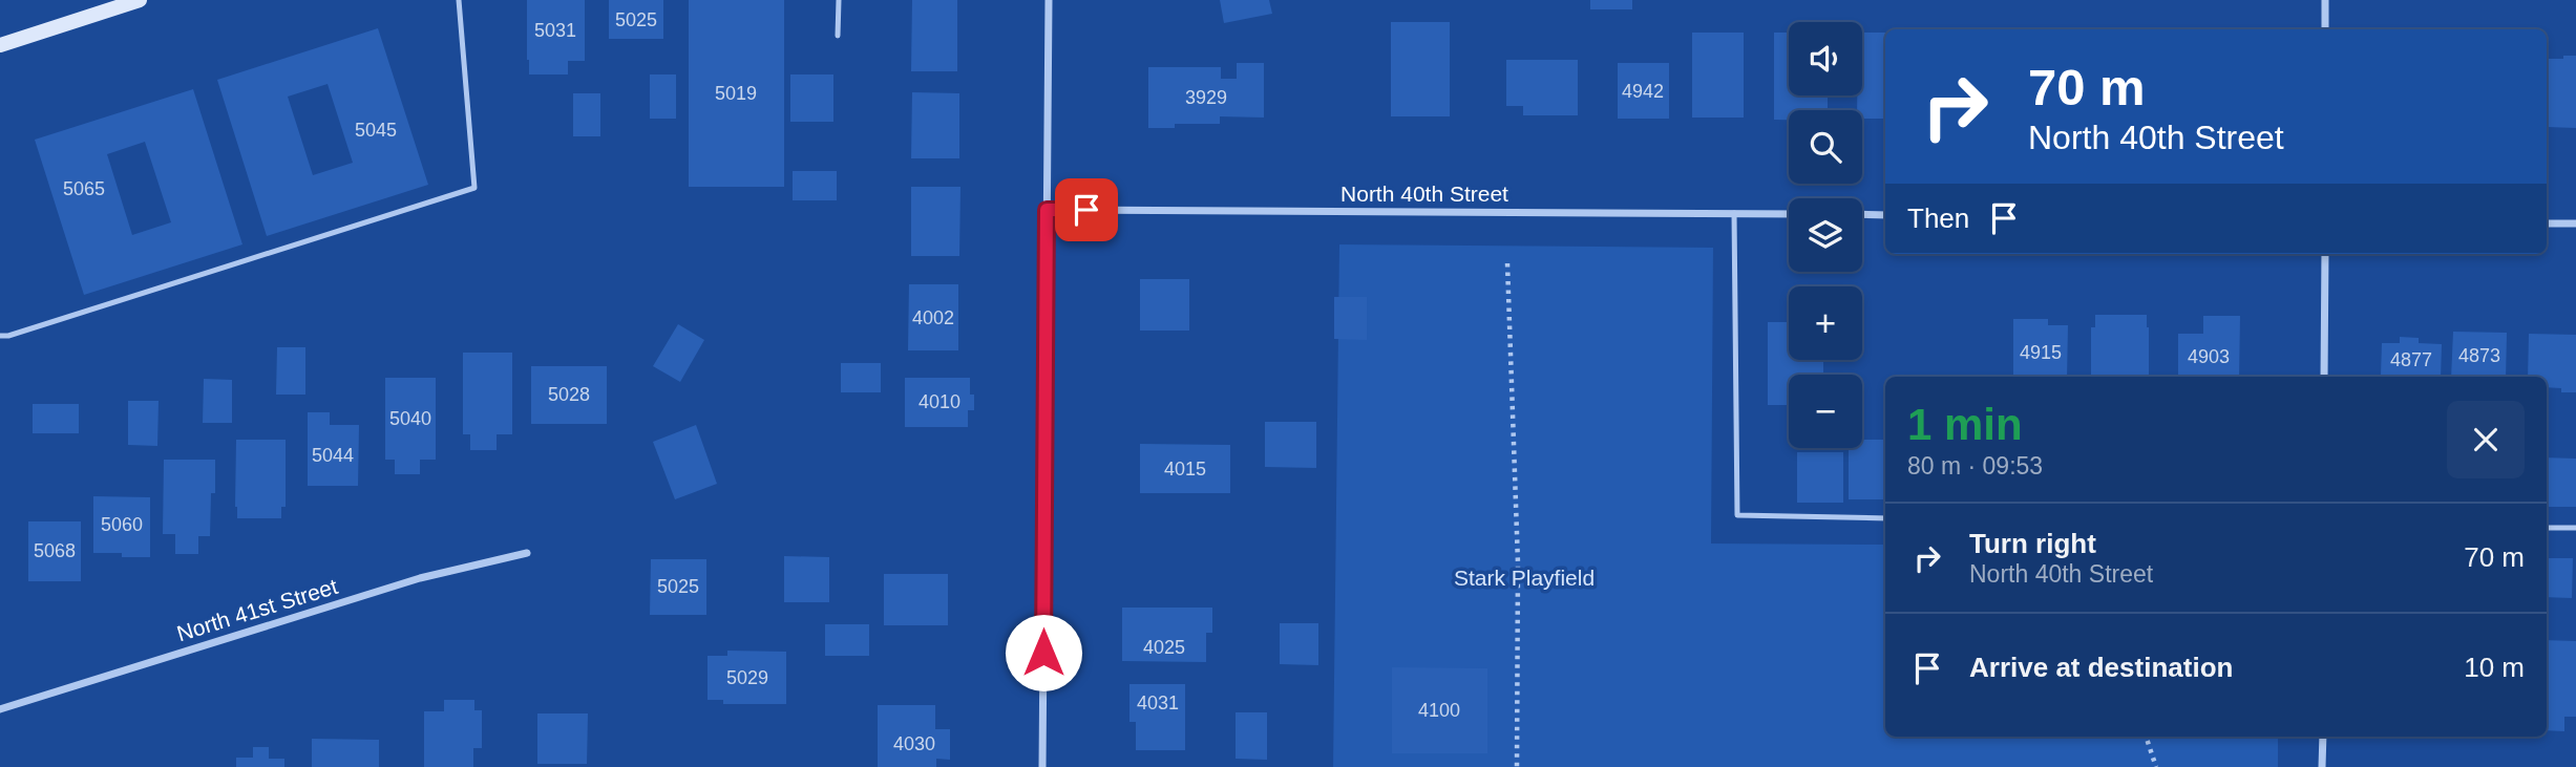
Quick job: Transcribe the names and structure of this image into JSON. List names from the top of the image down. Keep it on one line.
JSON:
{"streets":{"street":["North 40th Street","North 41st Street"]},"parks":["Stark Playfield"],"house_numbers":["5025","5031","4942","5019","3929","5045","5065","4002","4915","4873","4903","4877","5028","4010","5040","5044","4015","5060","5068","5025","4025","5029","4031","4100","4030"],"page":{"map_buttons":["+","−"],"turn":["70 m","North 40th Street"],"then":"Then","heading":["1 min","80 m · 09:53"],"list":[{"name":"Turn right","note":"North 40th Street","value":"70 m"},{"name":"Arrive at destination","value":"10 m"}]}}
